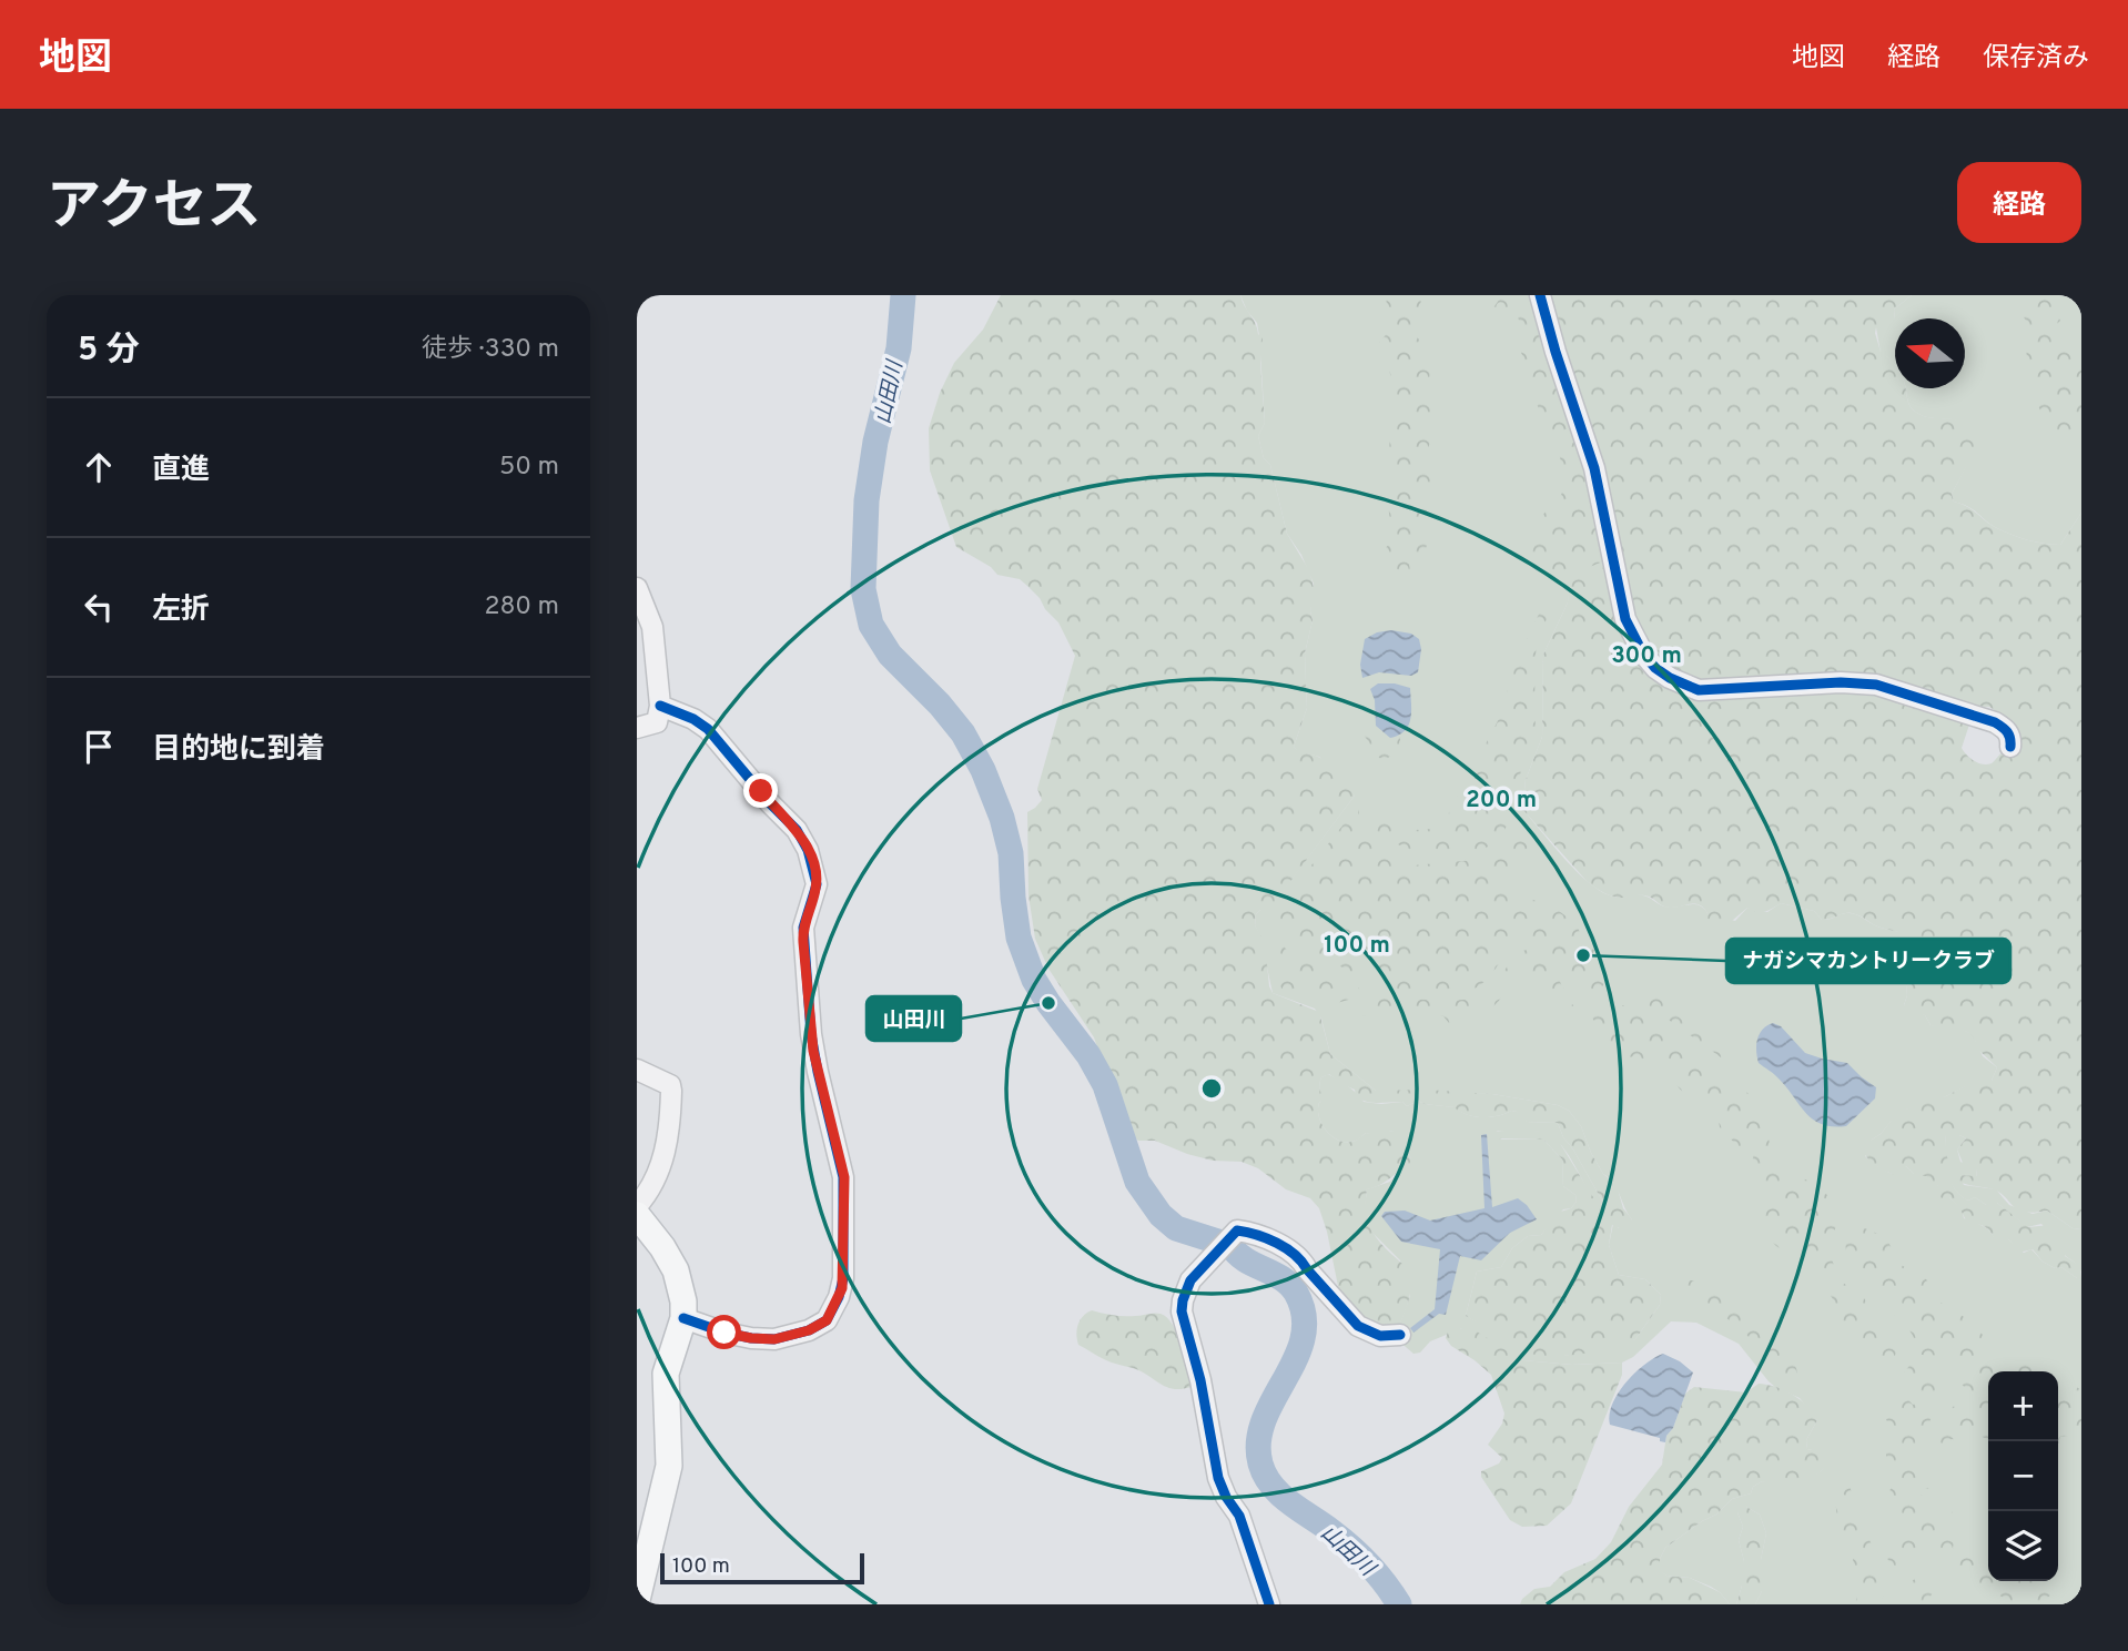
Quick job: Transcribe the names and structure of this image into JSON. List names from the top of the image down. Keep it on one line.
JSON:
{"water":["山田川"],"places":["ナガシマカントリークラブ","山田川"],"scale_bar":"100 m","north":"left","page":{"header":"地図","nav":["地図","経路","保存済み"],"title":"アクセス","buttons":"経路","heading":["5 分","徒歩 · 330 m"],"list":[["直進","50 m"],["左折","280 m"],"目的地に到着"],"map_buttons":["+","−"],"scale":"100 m"},"rings":["300 m","200 m","100 m"]}
